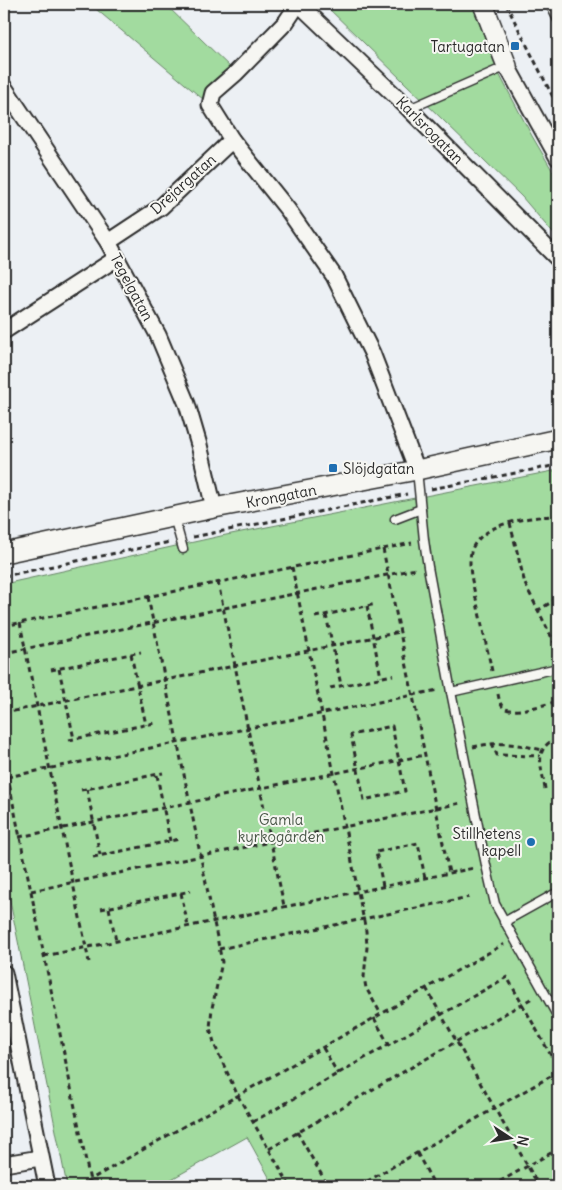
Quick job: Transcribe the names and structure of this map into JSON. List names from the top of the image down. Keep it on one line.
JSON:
{"streets":{"street":["Karlsrogatan","Drejargatan","Tegelgatan","Krongatan"]},"crossings":[["Drejargatan","Tegelgatan"],["Tegelgatan","Krongatan"]],"parks":["Gamla kyrkogården"],"places":{"transit":["Tartugatan","Slöjdgatan"],"other":["Stillhetens kapell"]},"north":"right"}
